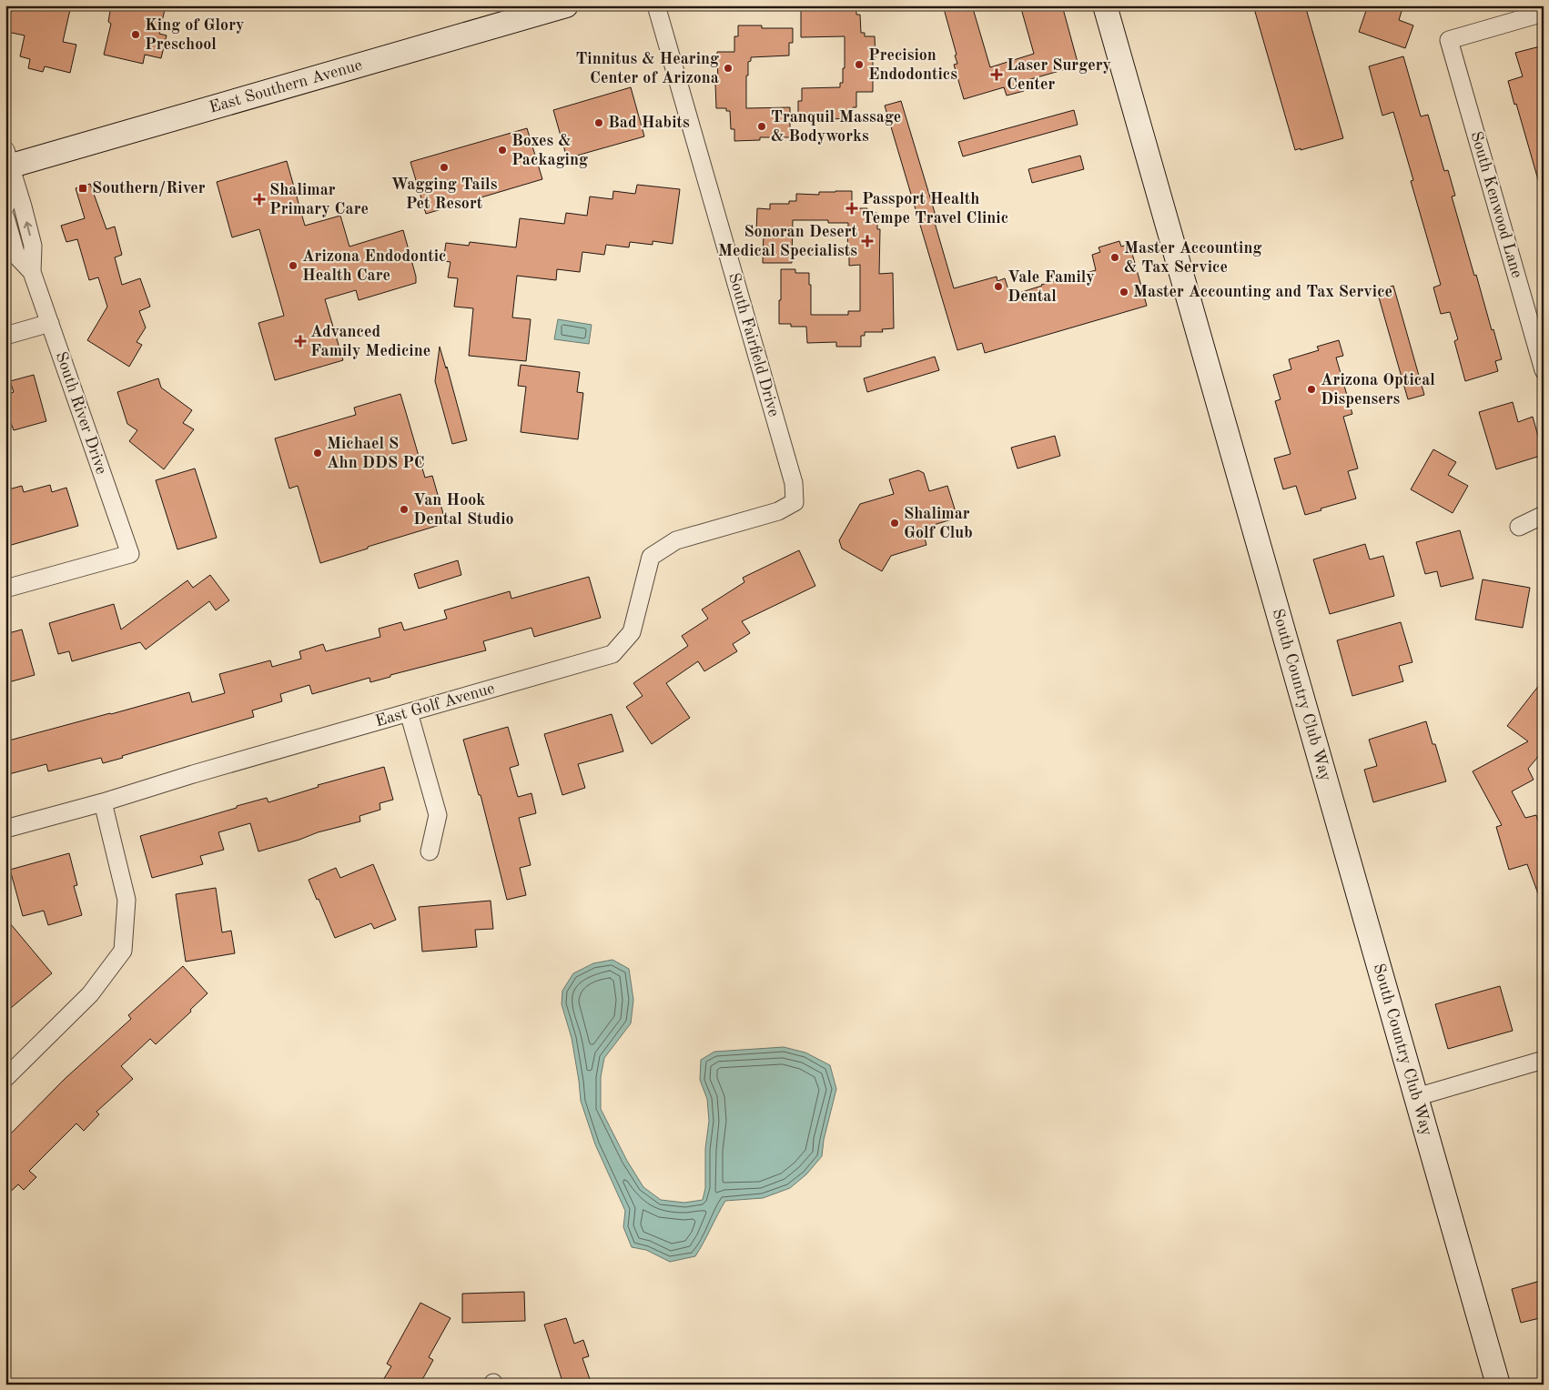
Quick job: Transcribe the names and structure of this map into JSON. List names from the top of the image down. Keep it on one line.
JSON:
{"streets":{"street":["East Southern Avenue","South Kenwood Lane","South Fairfield Drive","South River Drive","South Country Club Way","East Golf Avenue"]},"crossings":[["East Southern Avenue","South River Drive"],["South Fairfield Drive","East Golf Avenue"]],"places":{"other":["King of Glory Preschool","Precision Endodontics","Tinnitus & Hearing Center of Arizona","Bad Habits","Tranquil Massage & Bodyworks","Boxes & Packaging","Wagging Tails Pet Resort","Master Accounting & Tax Service","Arizona Endodontic Health Care","Vale Family Dental","Master Accounting and Tax Service","Arizona Optical Dispensers","Michael S Ahn DDS PC","Van Hook Dental Studio","Shalimar Golf Club"],"health":["Laser Surgery Center","Shalimar Primary Care","Passport Health Tempe Travel Clinic","Sonoran Desert Medical Specialists","Advanced Family Medicine"],"transit":["Southern/River"]}}
